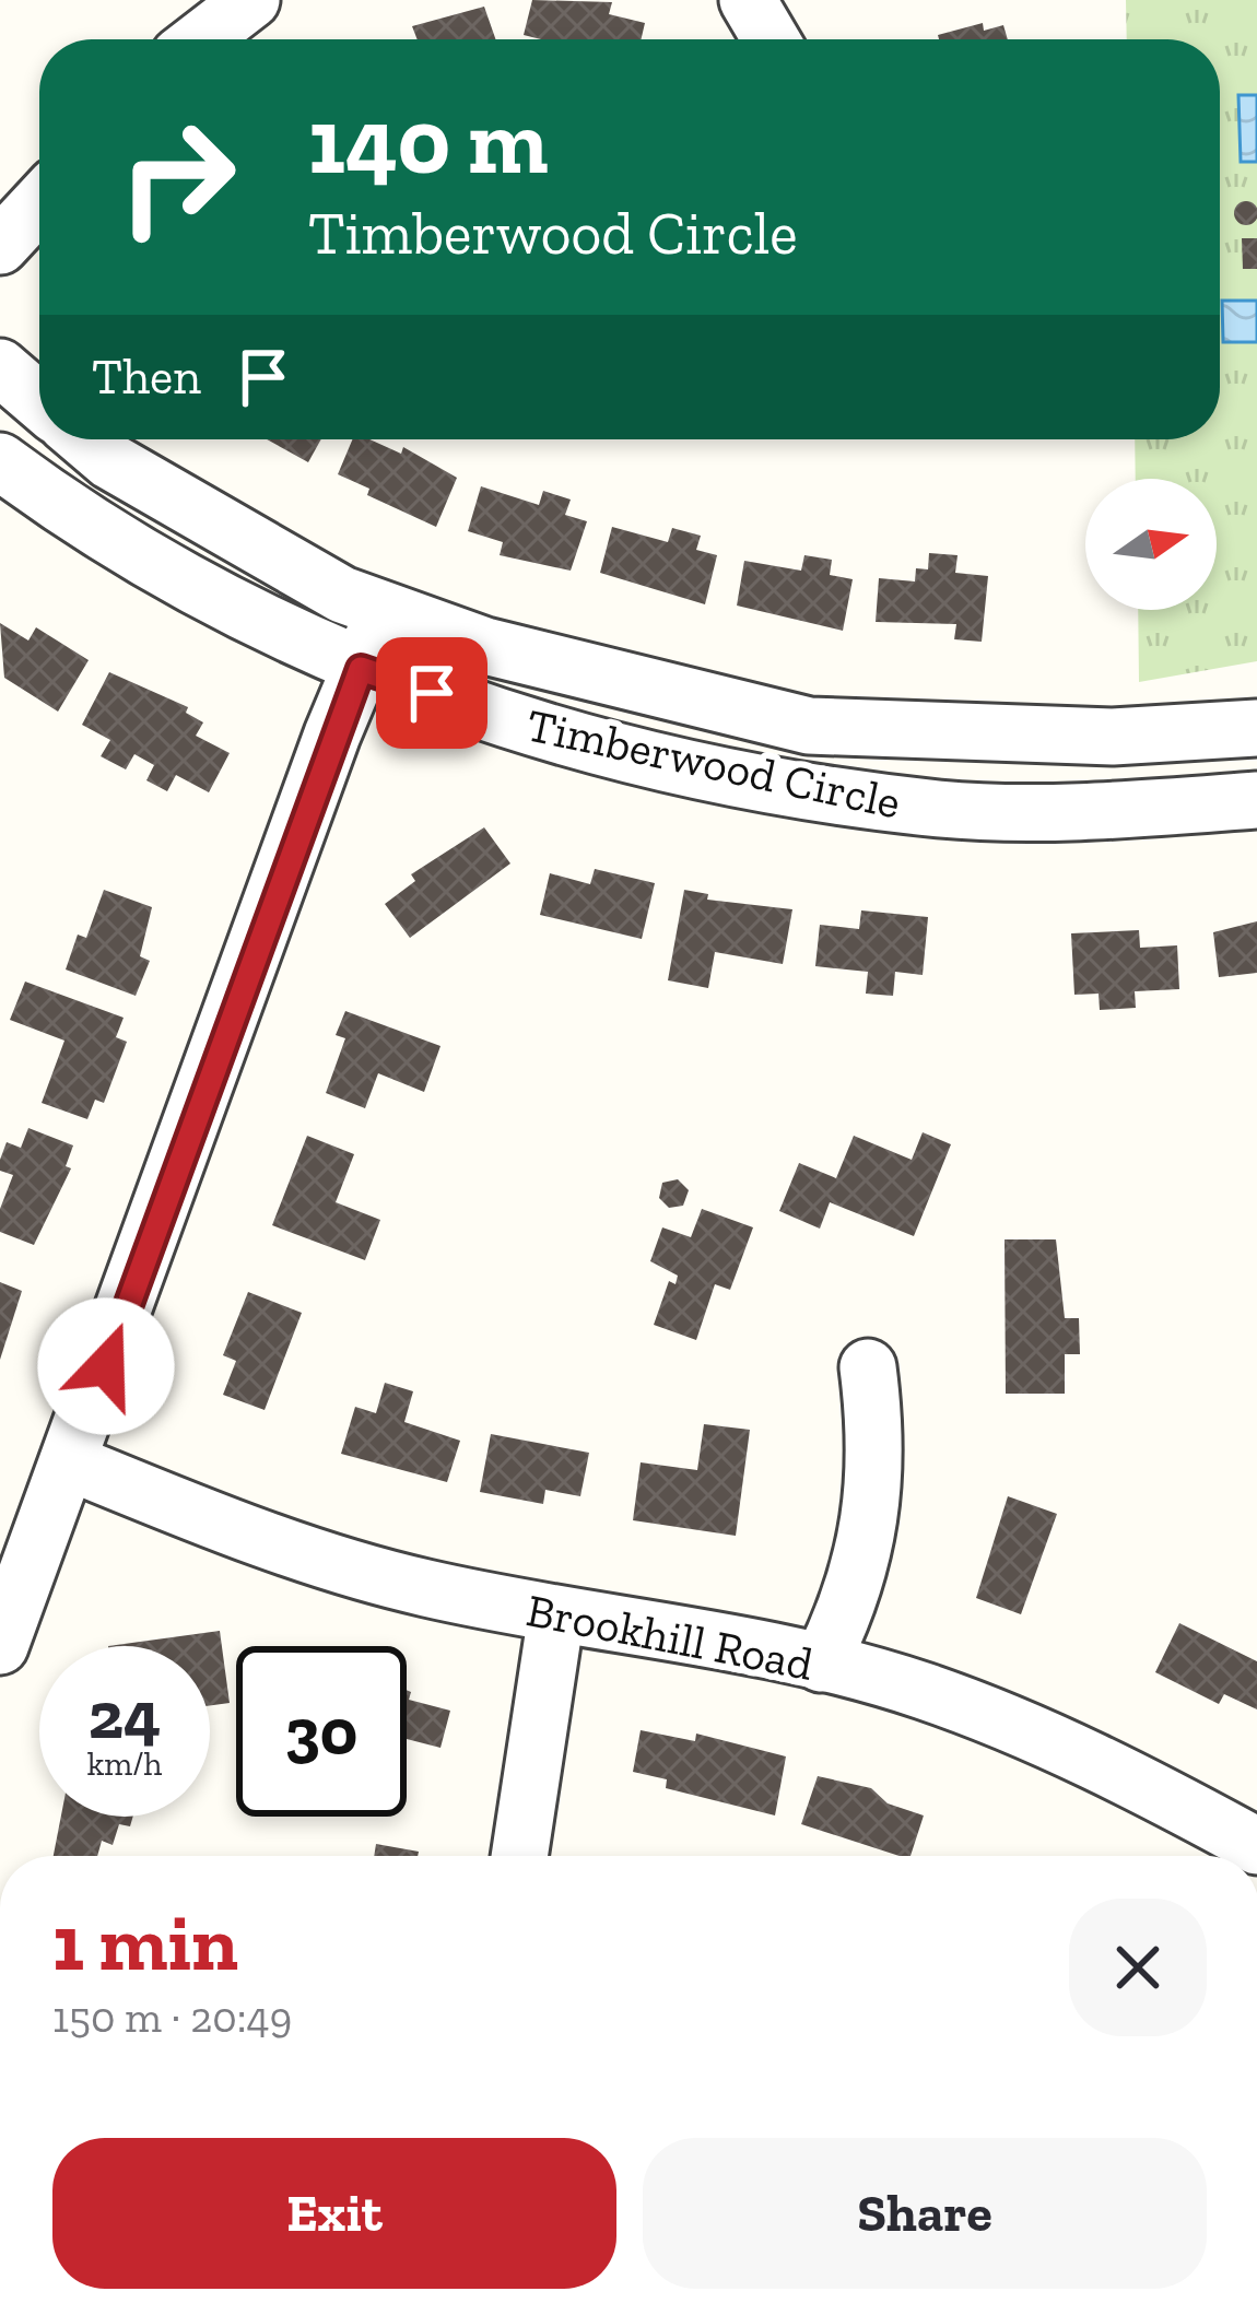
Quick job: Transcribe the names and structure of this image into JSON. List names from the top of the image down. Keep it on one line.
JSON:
{"streets":{"street":["Timberwood Circle","Brookhill Road"]},"north":"right","page":{"turn":["140 m","Timberwood Circle"],"then":"Then","speed":"24 km/h","limit":"30","heading":["1 min","150 m · 20:49"],"buttons":["Exit","Share"]}}
